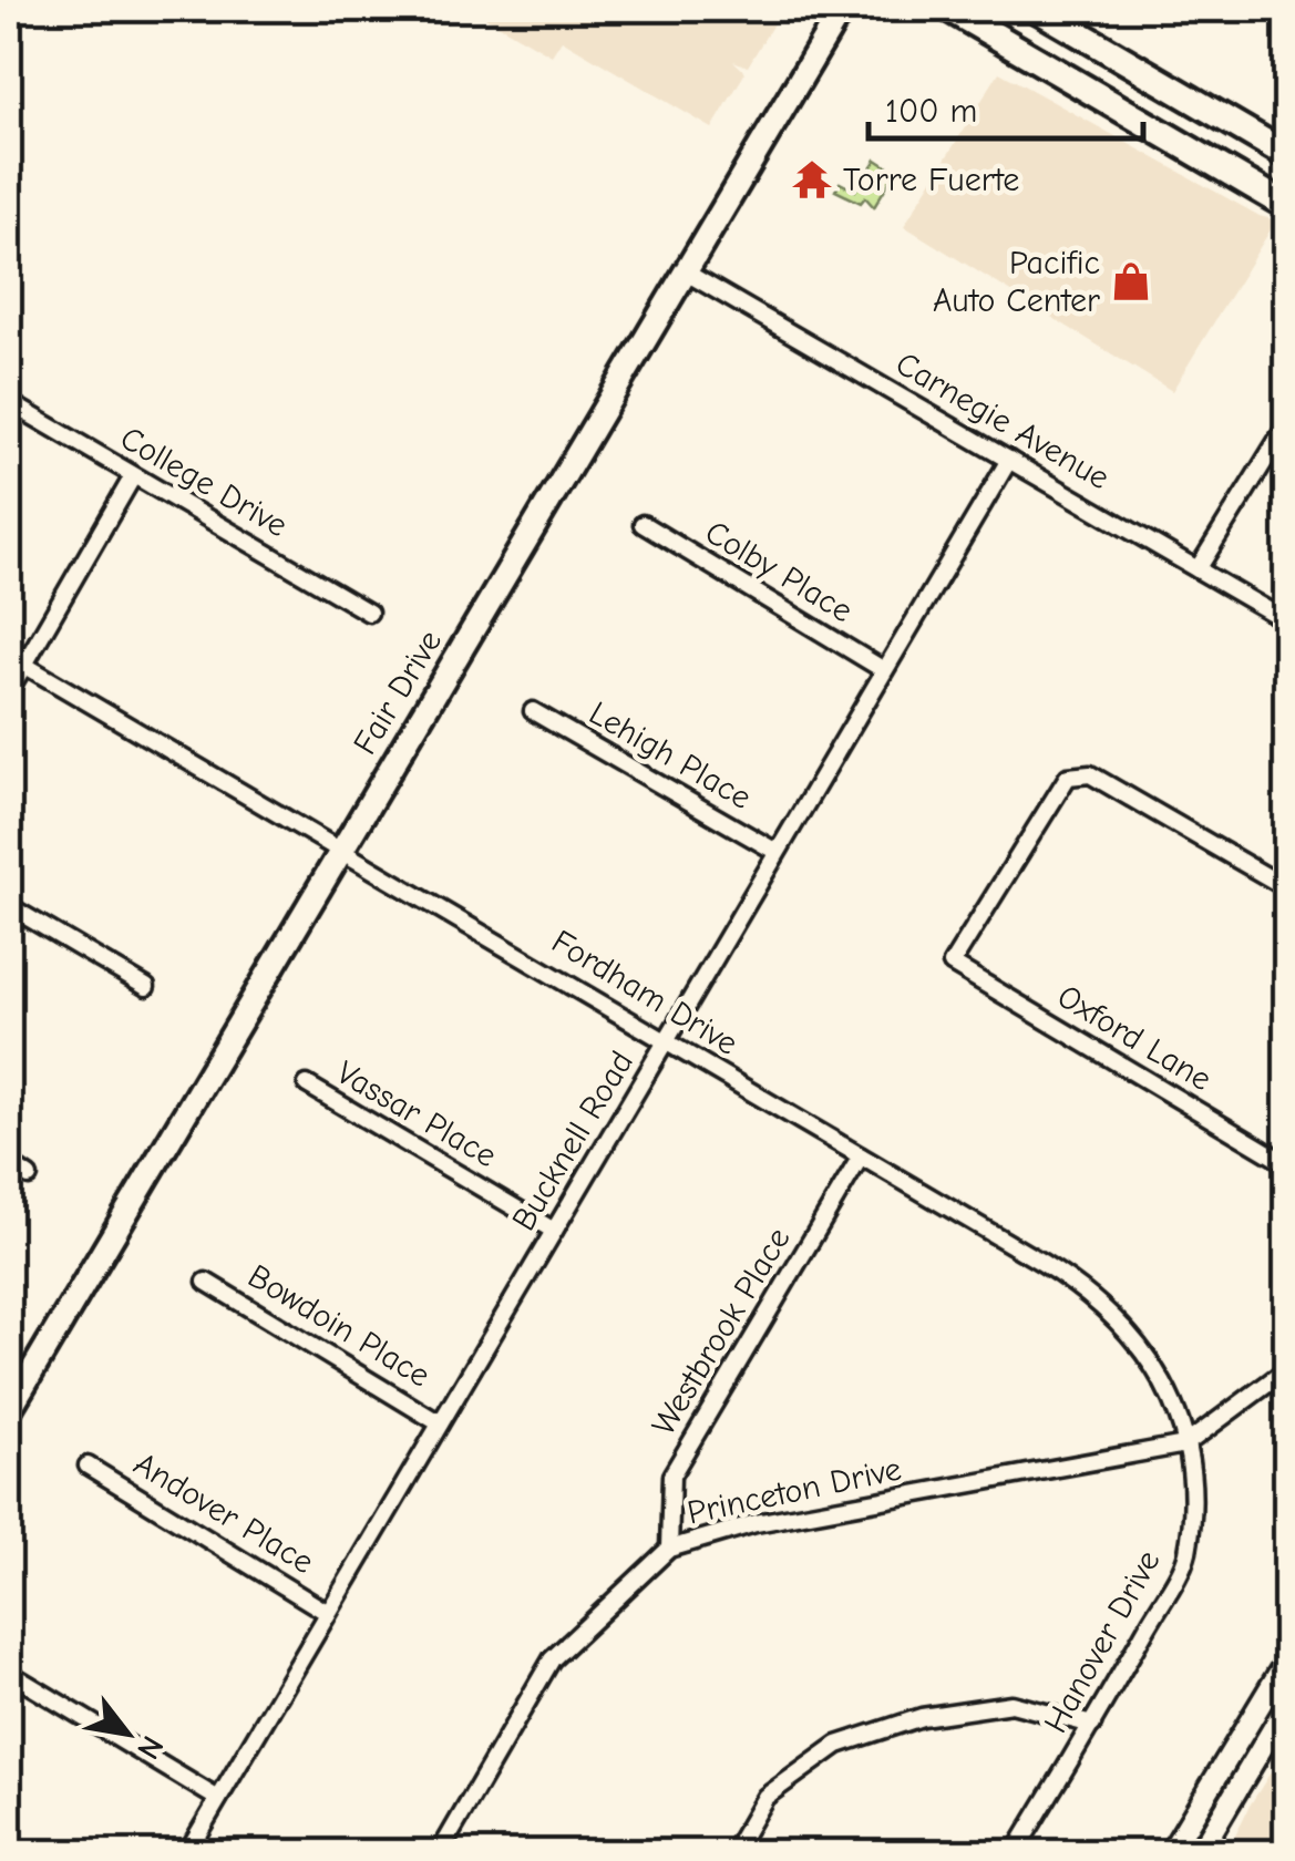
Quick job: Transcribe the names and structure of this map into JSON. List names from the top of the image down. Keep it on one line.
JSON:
{"streets":{"main road":["Fair Drive"],"street":["Carnegie Avenue","College Drive","Colby Place","Lehigh Place","Fordham Drive","Oxford Lane","Vassar Place","Bucknell Road","Bowdoin Place","Westbrook Place","Princeton Drive","Andover Place","Hanover Drive"]},"crossings":[["Carnegie Avenue","Fair Drive"],["Carnegie Avenue","Bucknell Road"],["Colby Place","Bucknell Road"],["Fair Drive","Fordham Drive"],["Lehigh Place","Bucknell Road"],["Fordham Drive","Bucknell Road"],["Fordham Drive","Westbrook Place"],["Fordham Drive","Princeton Drive"],["Fordham Drive","Hanover Drive"],["Vassar Place","Bucknell Road"],["Bucknell Road","Bowdoin Place"],["Bucknell Road","Andover Place"],["Westbrook Place","Princeton Drive"],["Princeton Drive","Hanover Drive"]],"places":{"temple":["Torre Fuerte"],"shop":["Pacific Auto Center"]},"scale_bar":"100 m","north":"bottom right"}
